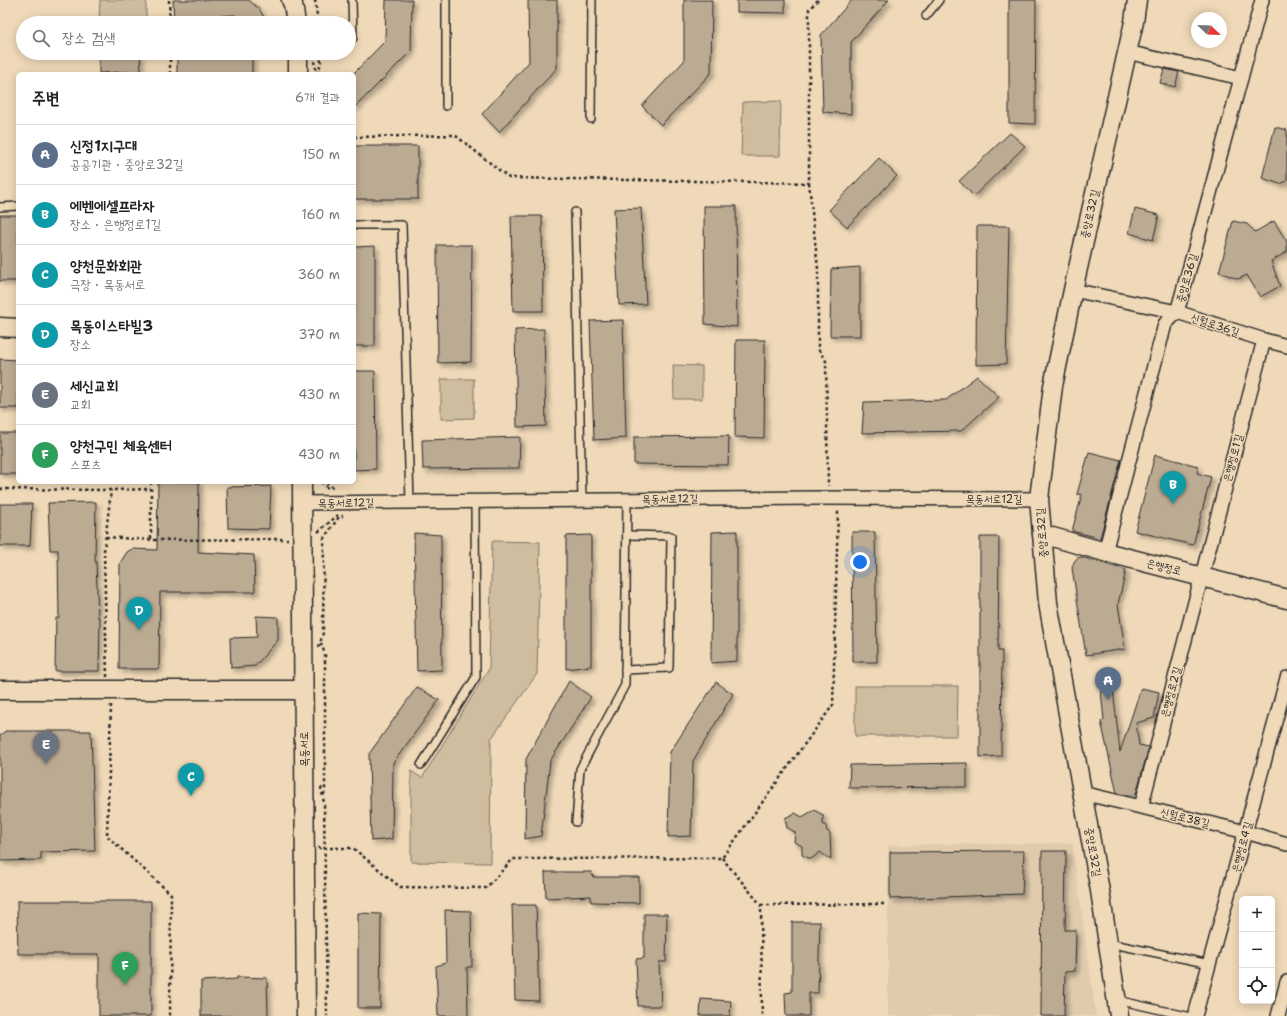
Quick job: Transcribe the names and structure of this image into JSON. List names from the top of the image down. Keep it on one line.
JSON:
{"streets":{"street":["중앙로32길","중앙로36길","신월로36길","은행정로1길","목동서로12길","은행정로","은행정로2길","목동서로","신월로38길","은행정로4길"]},"crossings":[["중앙로32길","신월로36길"],["중앙로32길","목동서로12길"],["중앙로32길","은행정로"],["중앙로32길","신월로38길"],["중앙로36길","신월로36길"],["중앙로36길","은행정로"],["신월로36길","은행정로1길"],["은행정로1길","은행정로"],["은행정로1길","은행정로2길"],["목동서로12길","목동서로"],["은행정로","은행정로2길"],["은행정로2길","신월로38길"],["신월로38길","은행정로4길"]],"north":"bottom right","page":{"search":"장소 검색","heading":["주변","6개 결과"],"list":[{"mark":"A","name":"신정1지구대","note":"공공기관 · 중앙로32길","value":"150 m"},{"mark":"B","name":"에벤에셀프라자","note":"장소 · 은행정로1길","value":"160 m"},{"mark":"C","name":"양천문화회관","note":"극장 · 목동서로","value":"360 m"},{"mark":"D","name":"목동이스타빌3","note":"장소","value":"370 m"},{"mark":"E","name":"세신교회","note":"교회","value":"430 m"},{"mark":"F","name":"양천구민 체육센터","note":"스포츠","value":"430 m"}],"pins":["B","D","A","E","C","F"],"map_buttons":["+","−"]}}
